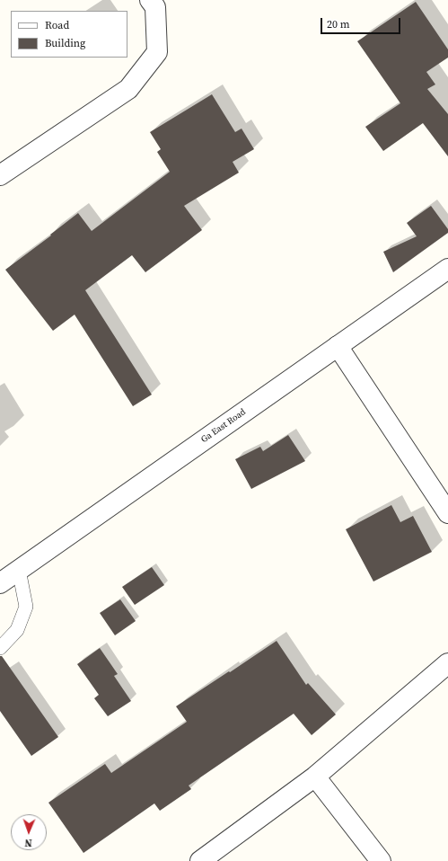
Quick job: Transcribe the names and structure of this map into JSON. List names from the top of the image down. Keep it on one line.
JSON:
{"streets":{"street":["Ga East Road"]},"legend":["Road","Building"],"scale_bar":"20 m","north":"bottom"}
